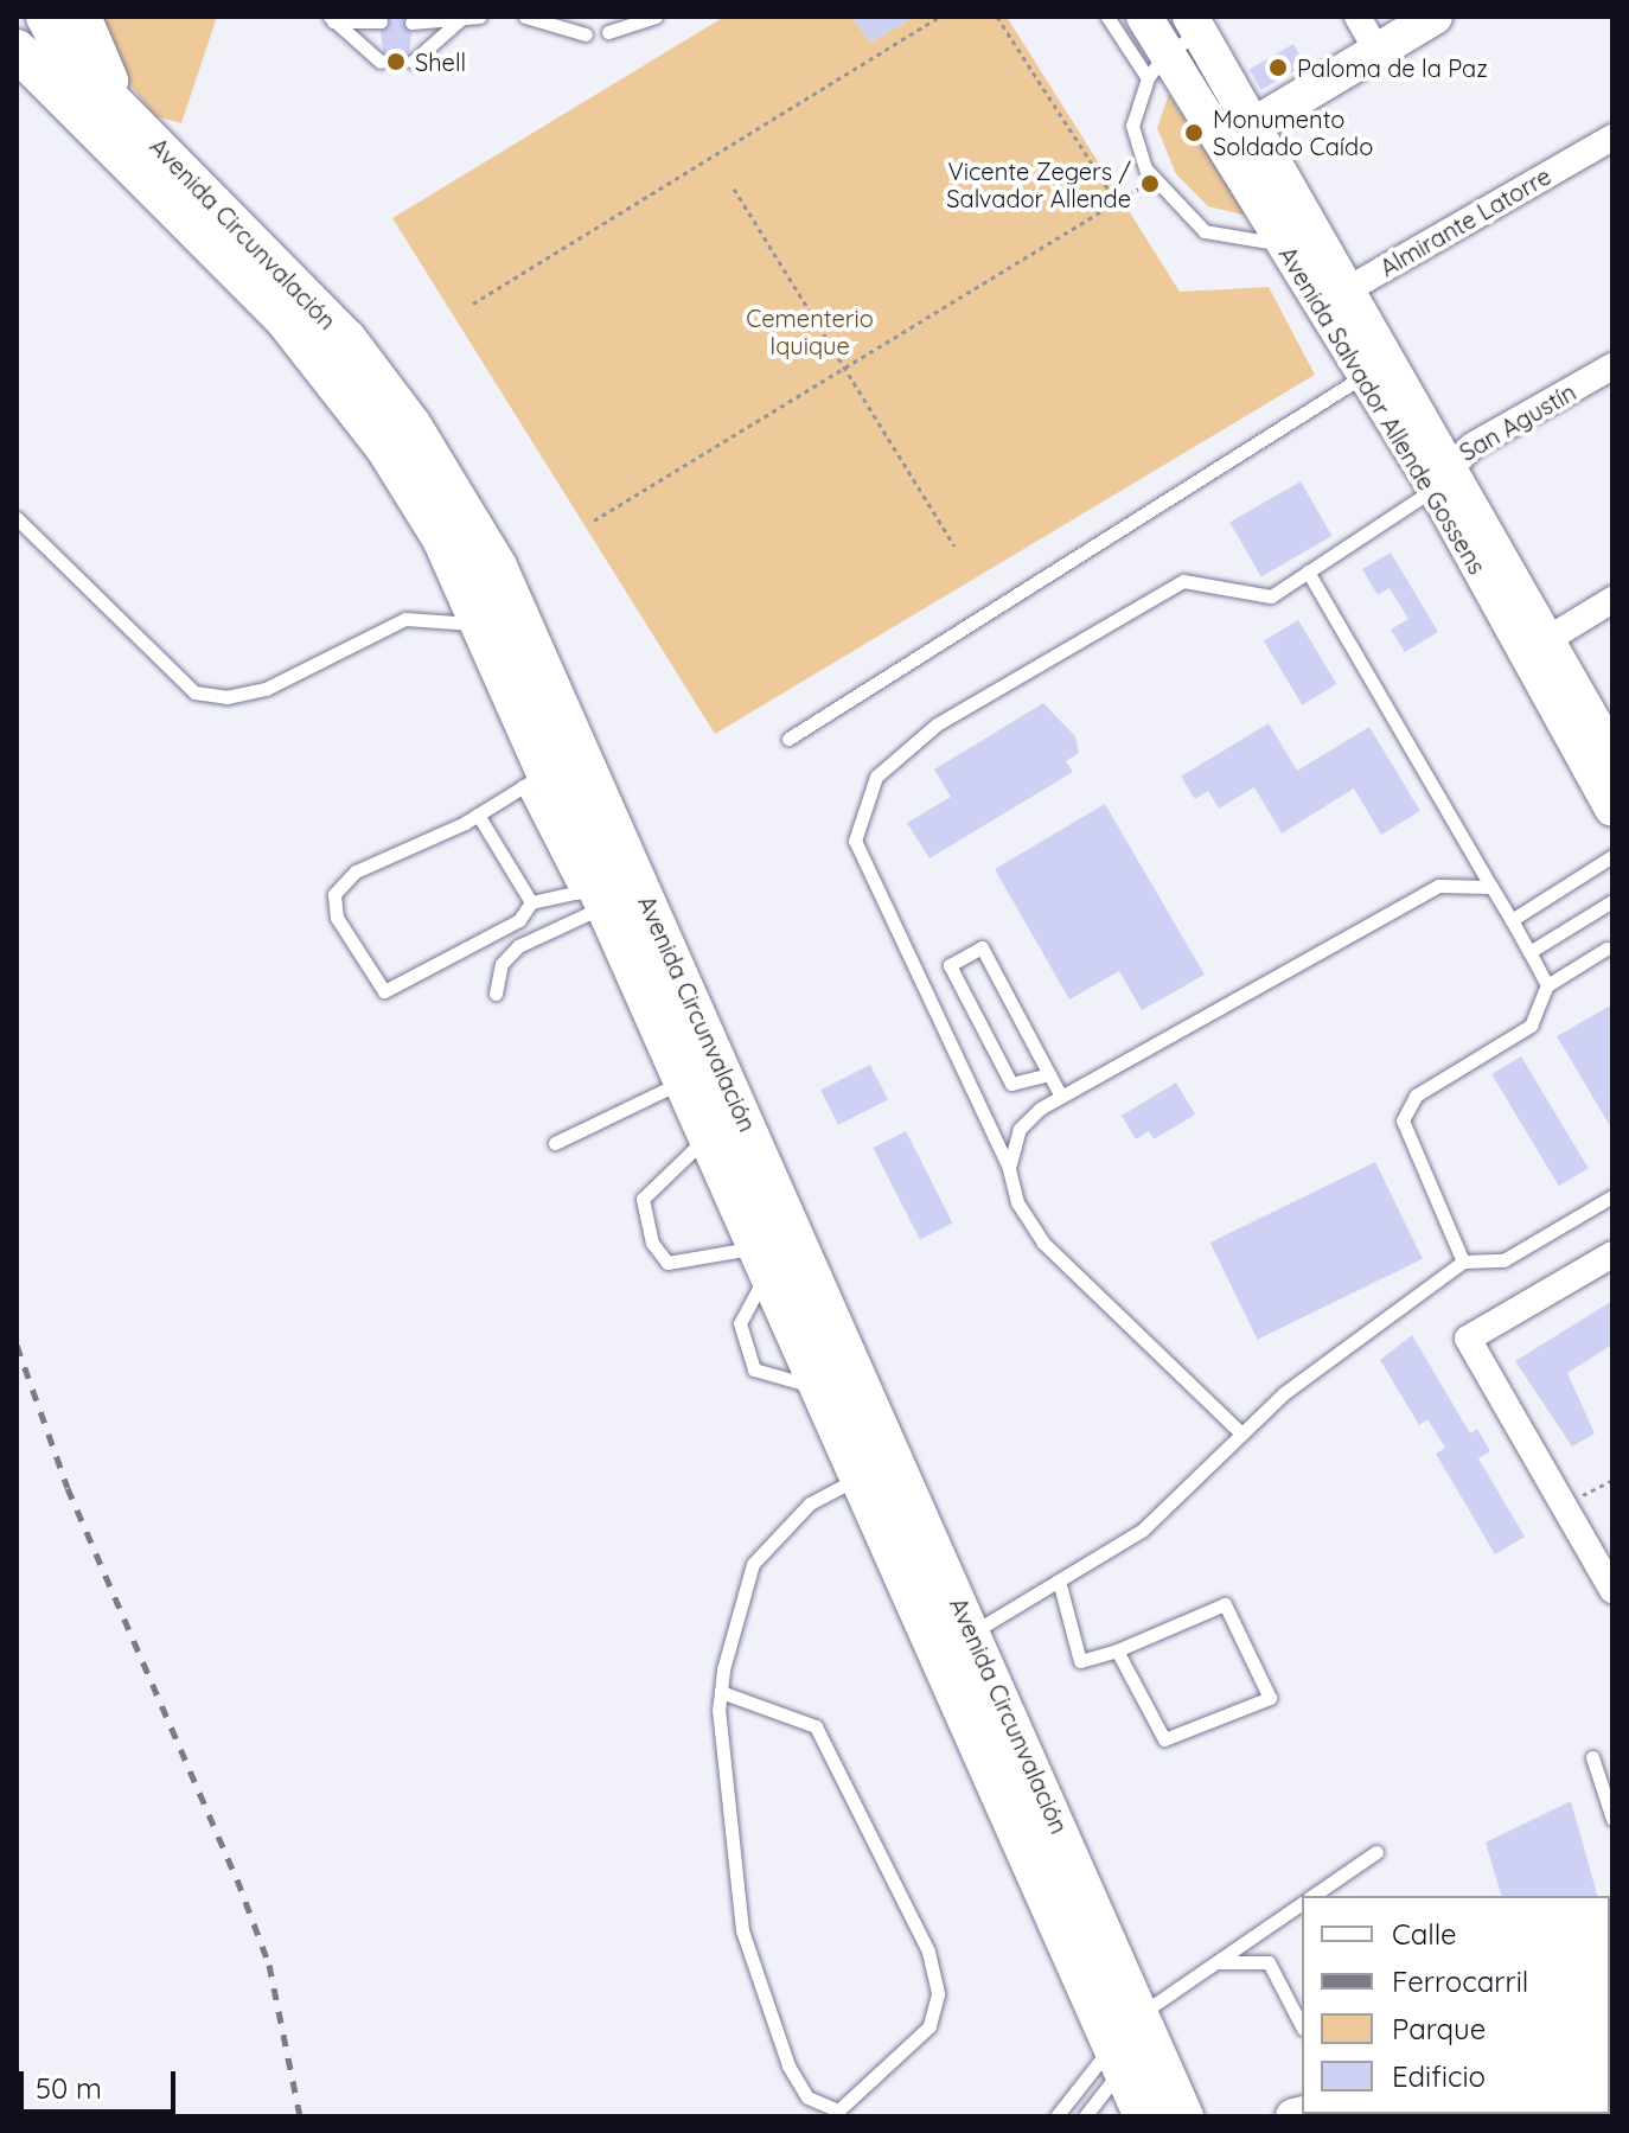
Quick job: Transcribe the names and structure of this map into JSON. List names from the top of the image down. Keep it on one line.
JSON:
{"streets":{"main road":["Avenida Circunvalación","Avenida Salvador Allende Gossens"],"street":["Almirante Latorre","San Agustín"]},"crossings":[["Almirante Latorre","Avenida Salvador Allende Gossens"],["Avenida Salvador Allende Gossens","San Agustín"]],"parks":["Cementerio Iquique"],"places":["Shell","Paloma de la Paz","Monumento Soldado Caído","Vicente Zegers / Salvador Allende"],"legend":["Calle","Ferrocarril","Parque","Edificio"],"scale_bar":"50 m"}
